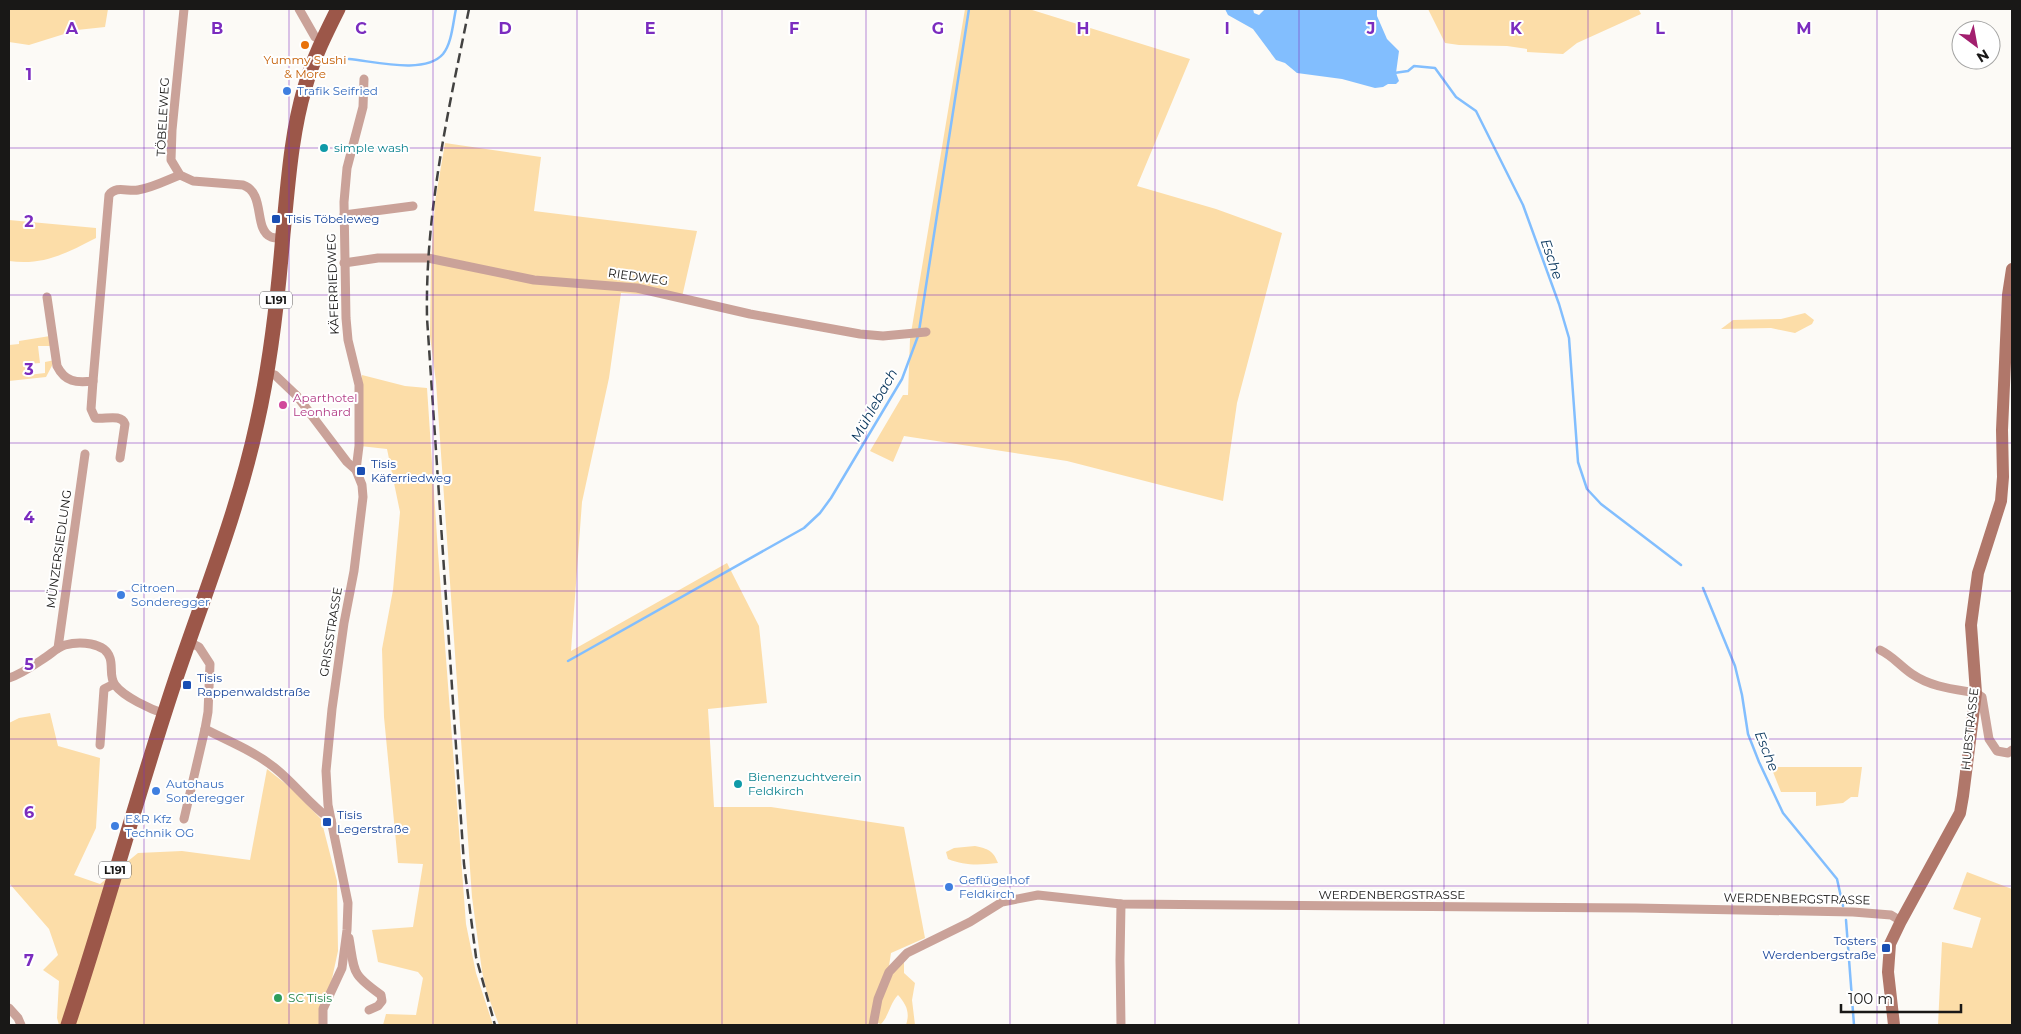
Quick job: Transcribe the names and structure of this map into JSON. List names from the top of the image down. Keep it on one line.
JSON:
{"streets":{"main road":["L191"],"street":["TÖBELEWEG","RIEDWEG","KÄFERRIEDWEG","MÜNZERSIEDLUNG","GRISSSTRASSE","HUBSTRASSE","WERDENBERGSTRASSE"]},"crossings":[["RIEDWEG","KÄFERRIEDWEG"],["KÄFERRIEDWEG","GRISSSTRASSE"],["L191","GRISSSTRASSE"],["HUBSTRASSE","WERDENBERGSTRASSE"]],"water":["Esche","Mühlebach"],"places":{"other":["Yummy Sushi & More","Trafik Seifried","simple wash","Aparthotel Leonhard","Citroen Sonderegger","Bienenzuchtverein Feldkirch","Autohaus Sonderegger","E&R Kfz Technik OG","Geflügelhof Feldkirch","SC Tisis"],"transit":["Tisis Töbeleweg","Tisis Käferriedweg","Tisis Rappenwaldstraße","Tisis Legerstraße","Tosters Werdenbergstraße"]},"scale_bar":"100 m","north":"bottom right","grid":{"columns":["A","B","C","D","E","F","G","H","I","J","K","L","M"],"rows":["1","2","3","4","5","6","7"]}}
